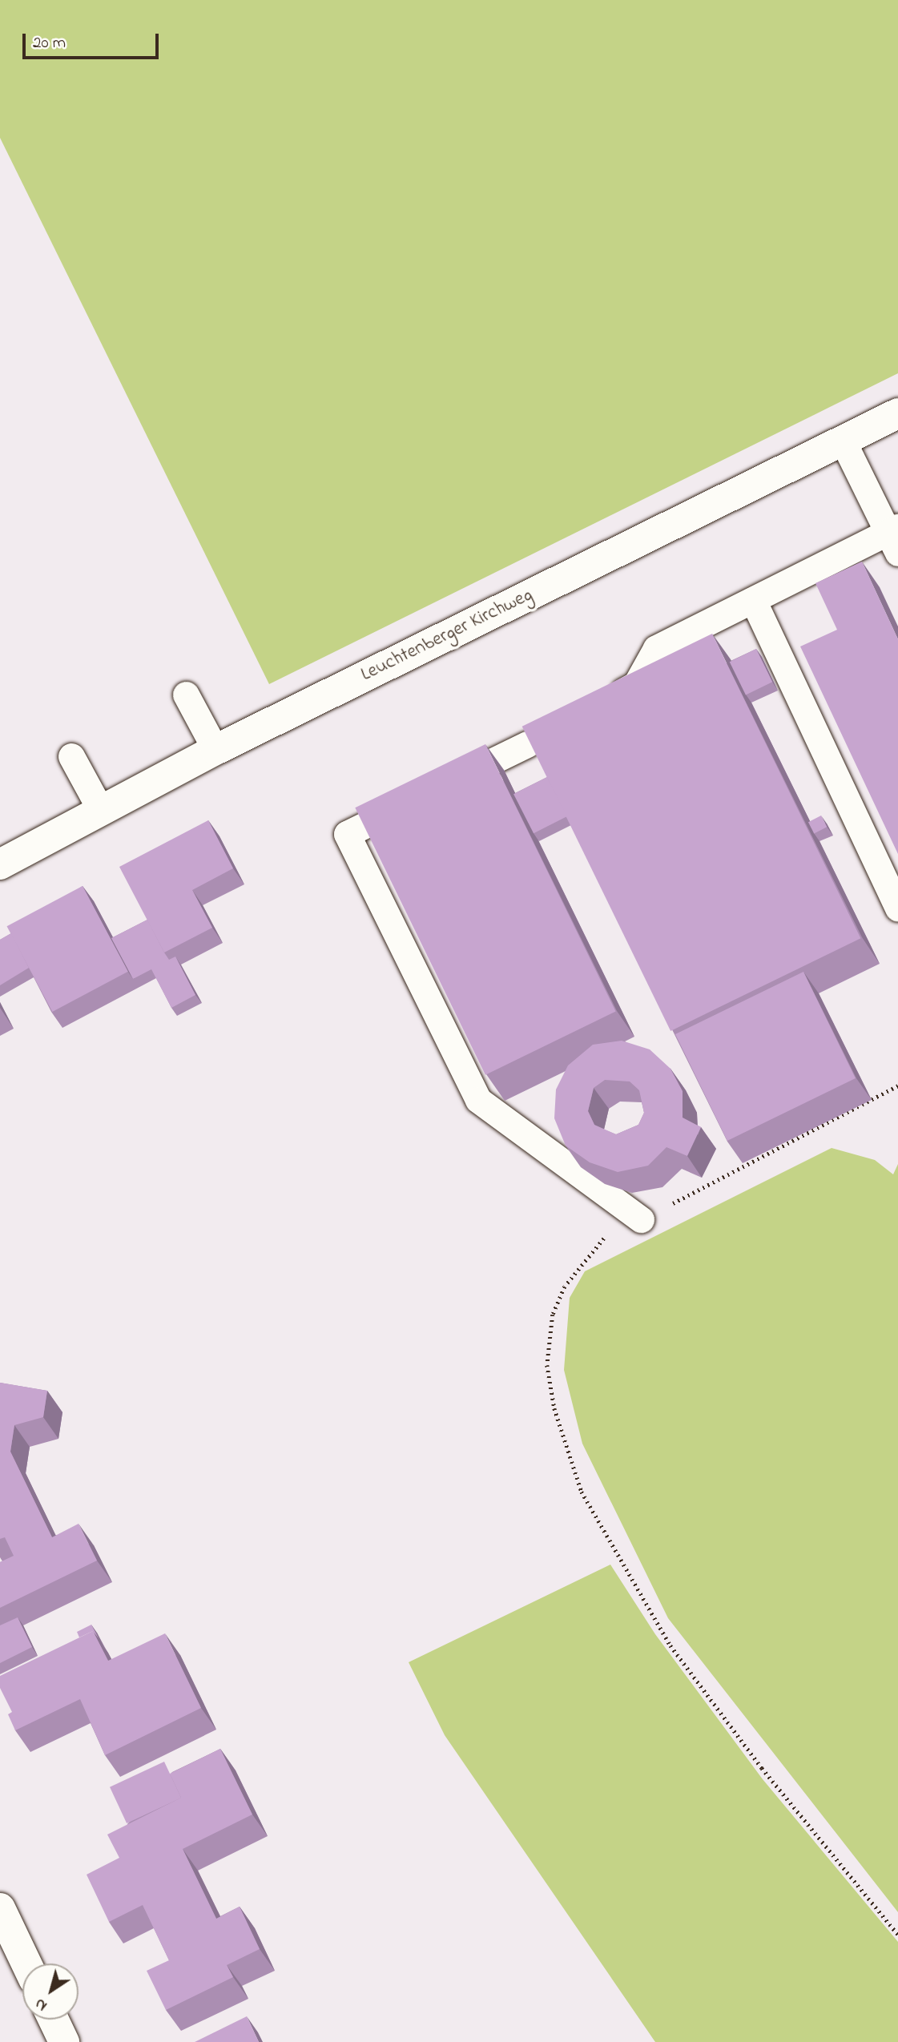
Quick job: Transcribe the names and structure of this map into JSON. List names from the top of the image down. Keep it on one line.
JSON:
{"streets":{"street":["Leuchtenberger Kirchweg"]},"scale_bar":"20 m","north":"bottom left"}
